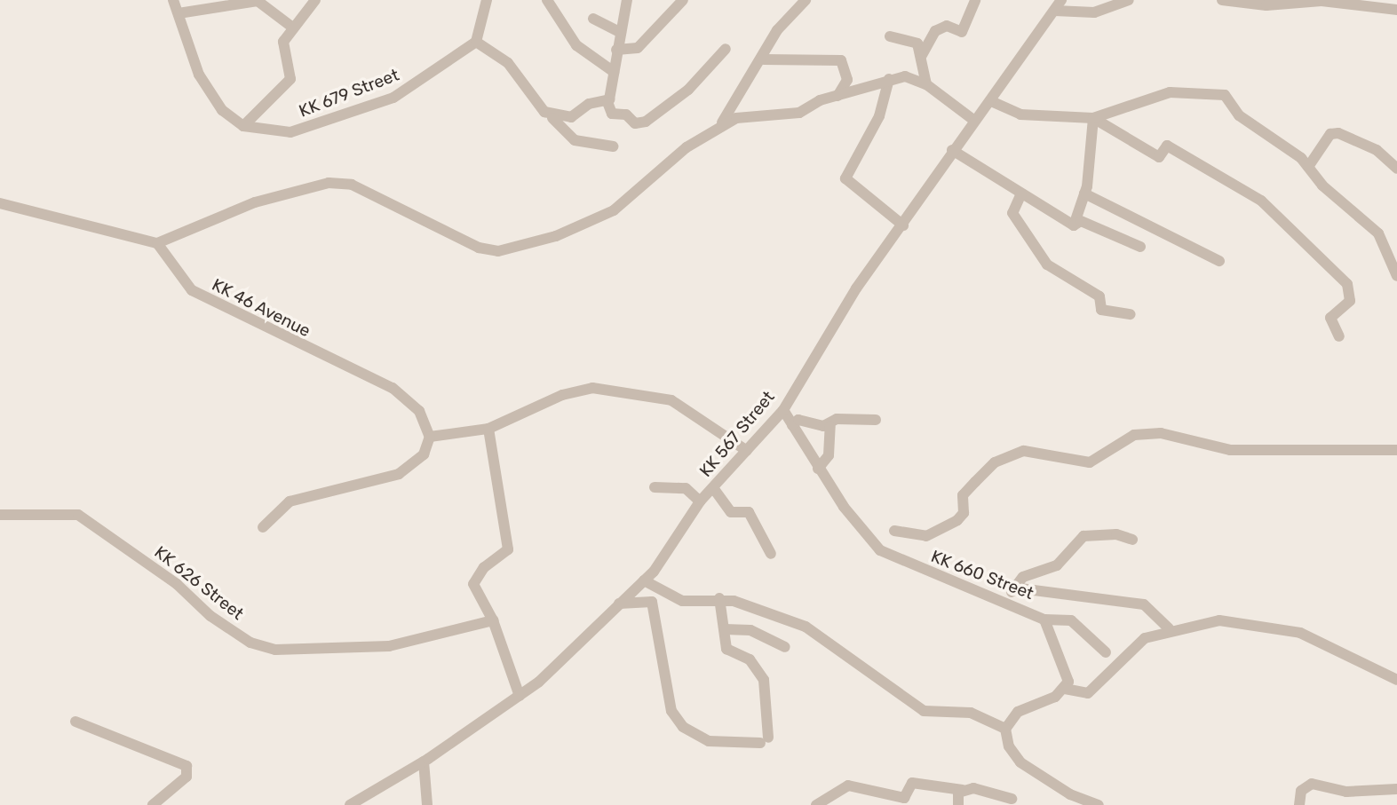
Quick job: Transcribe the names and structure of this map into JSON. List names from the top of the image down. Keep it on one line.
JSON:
{"streets":{"street":["KK 679 Street","KK 46 Avenue","KK 567 Street","KK 660 Street","KK 626 Street"]},"crossings":[["KK 567 Street","KK 660 Street"]]}
